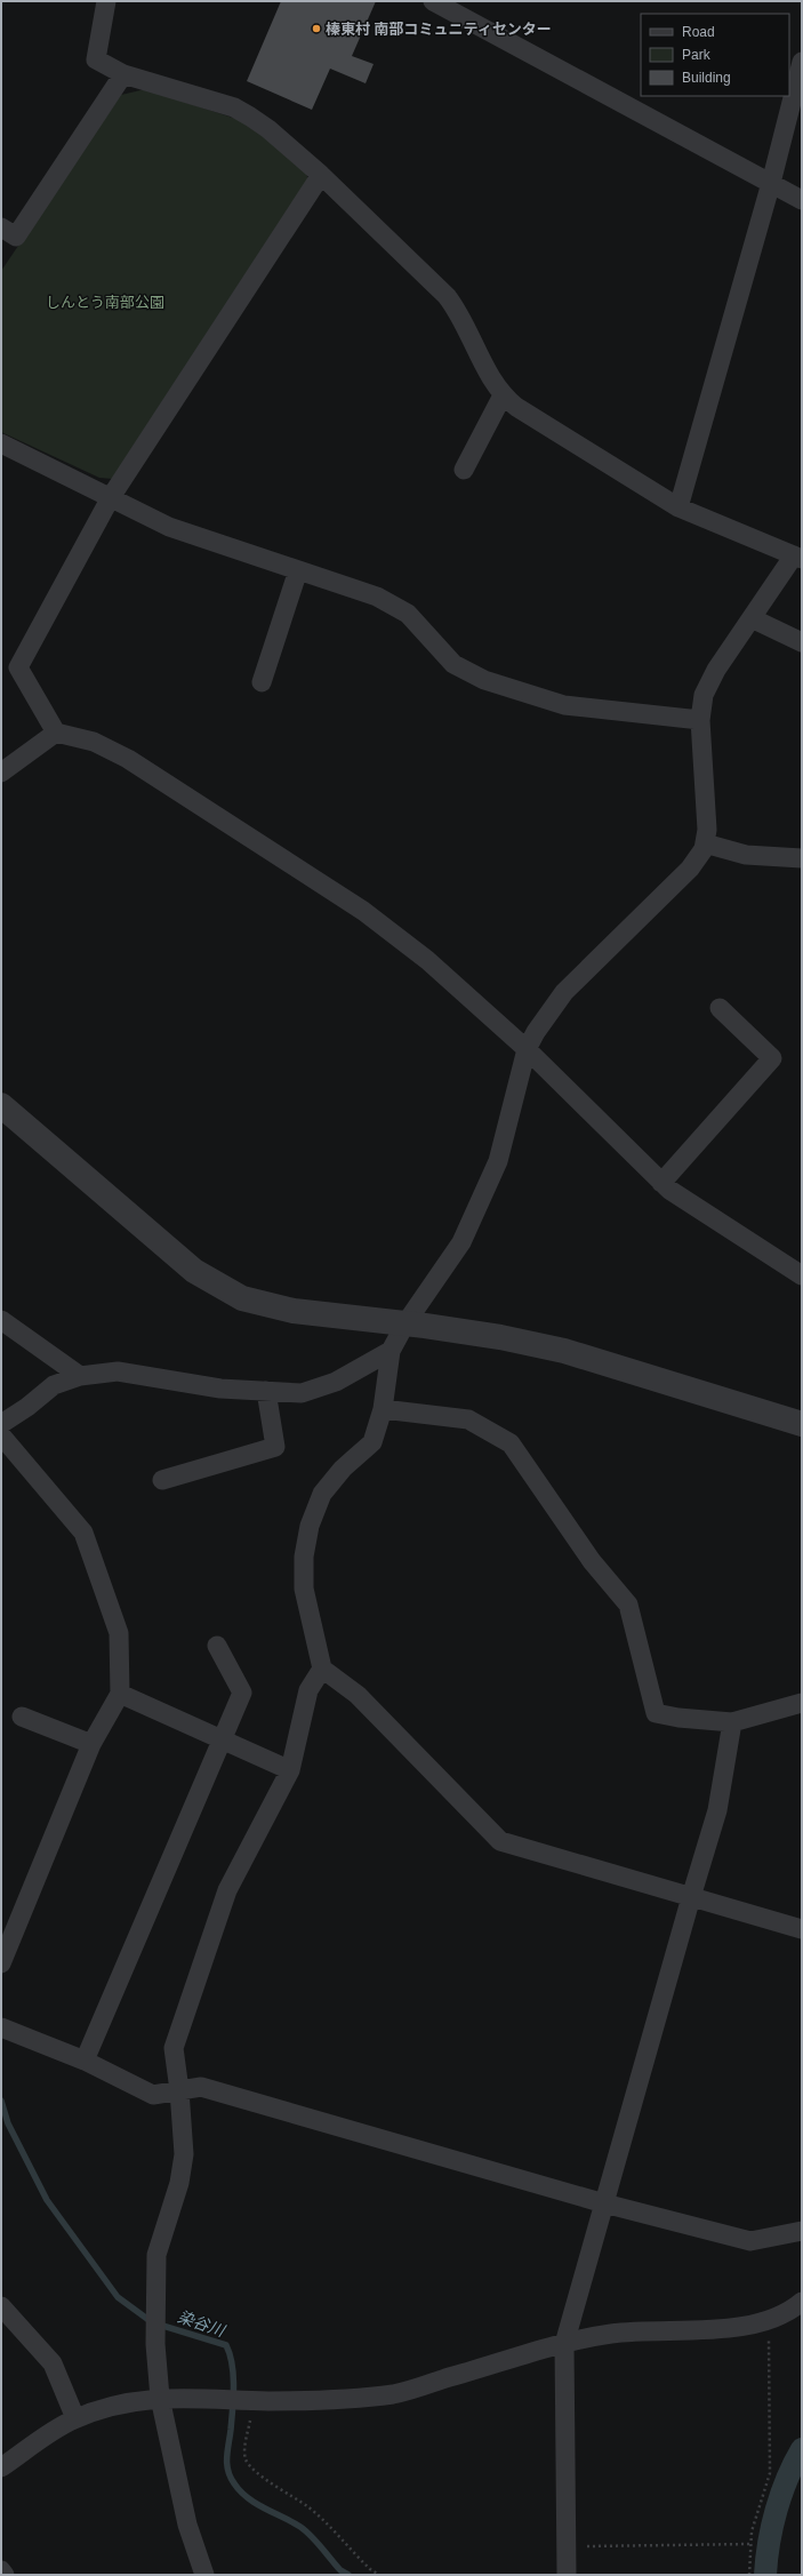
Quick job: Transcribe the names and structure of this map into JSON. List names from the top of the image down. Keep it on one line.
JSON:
{"water":["染谷川"],"parks":["しんとう南部公園"],"places":["榛東村 南部コミュニティセンター"],"legend":["Road","Park","Building"]}
